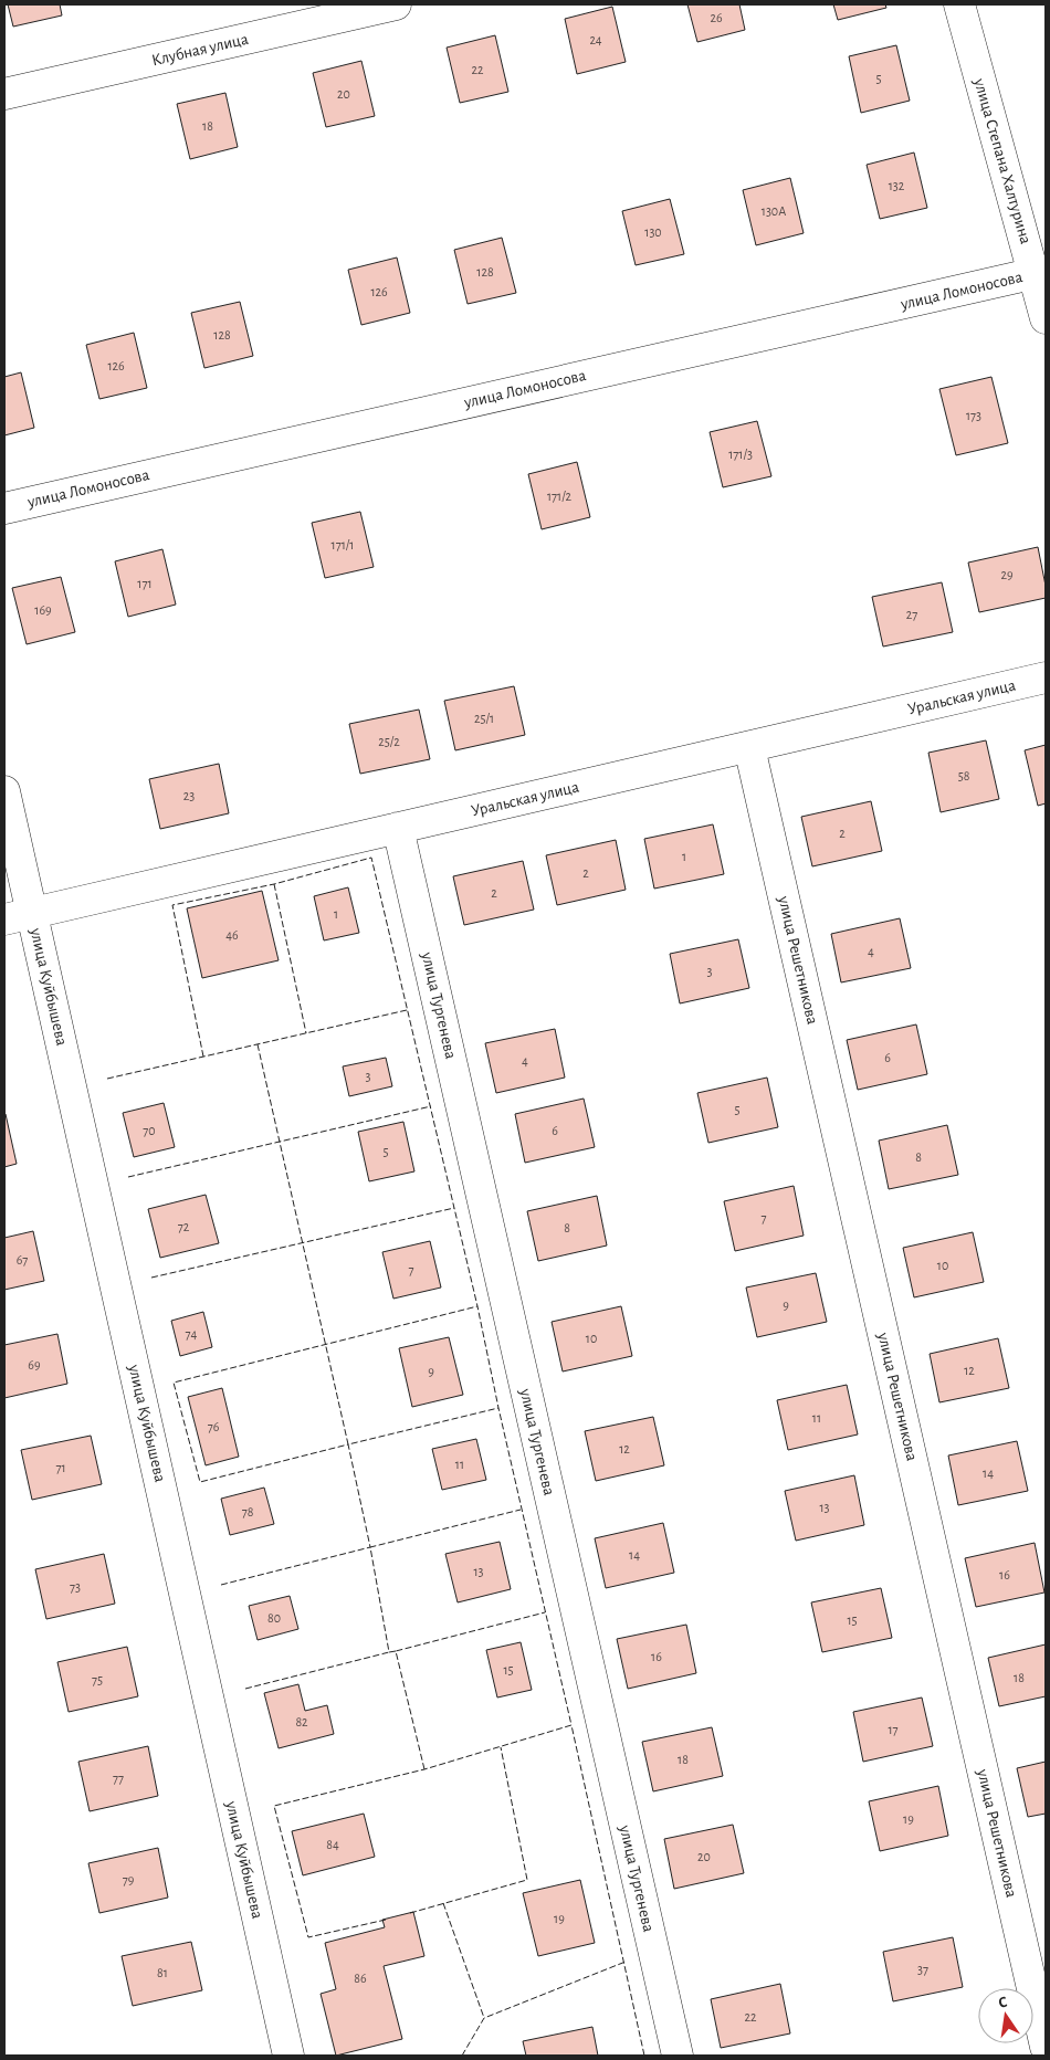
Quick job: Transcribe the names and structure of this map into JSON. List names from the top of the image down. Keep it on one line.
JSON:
{"streets":{"street":["Клубная улица","улица Степана Халтурина","улица Ломоносова","Уральская улица","улица Решетникова","улица Куйбышева","улица Тургенева"]},"crossings":[["улица Степана Халтурина","улица Ломоносова"],["Уральская улица","улица Решетникова"],["Уральская улица","улица Куйбышева"],["Уральская улица","улица Тургенева"]],"house_numbers":["26","24","22","5","20","18","132","130А","130","128","126","128","126","173","171/3","171/2","171/1","29","171","169","27","25/1","25/2","58","23","2","1","2","2","1","46","4","3","6","4","3","5","70","6","5","8","7","72","8","67","10","7","9","74","10","69","12","9","11","76","12","11","71","14","13","78","14","13","16","73","80","15","16","15","18","75","82","17","18","77","19","84","20","79","19","37","81","86","22"],"north":"top"}
